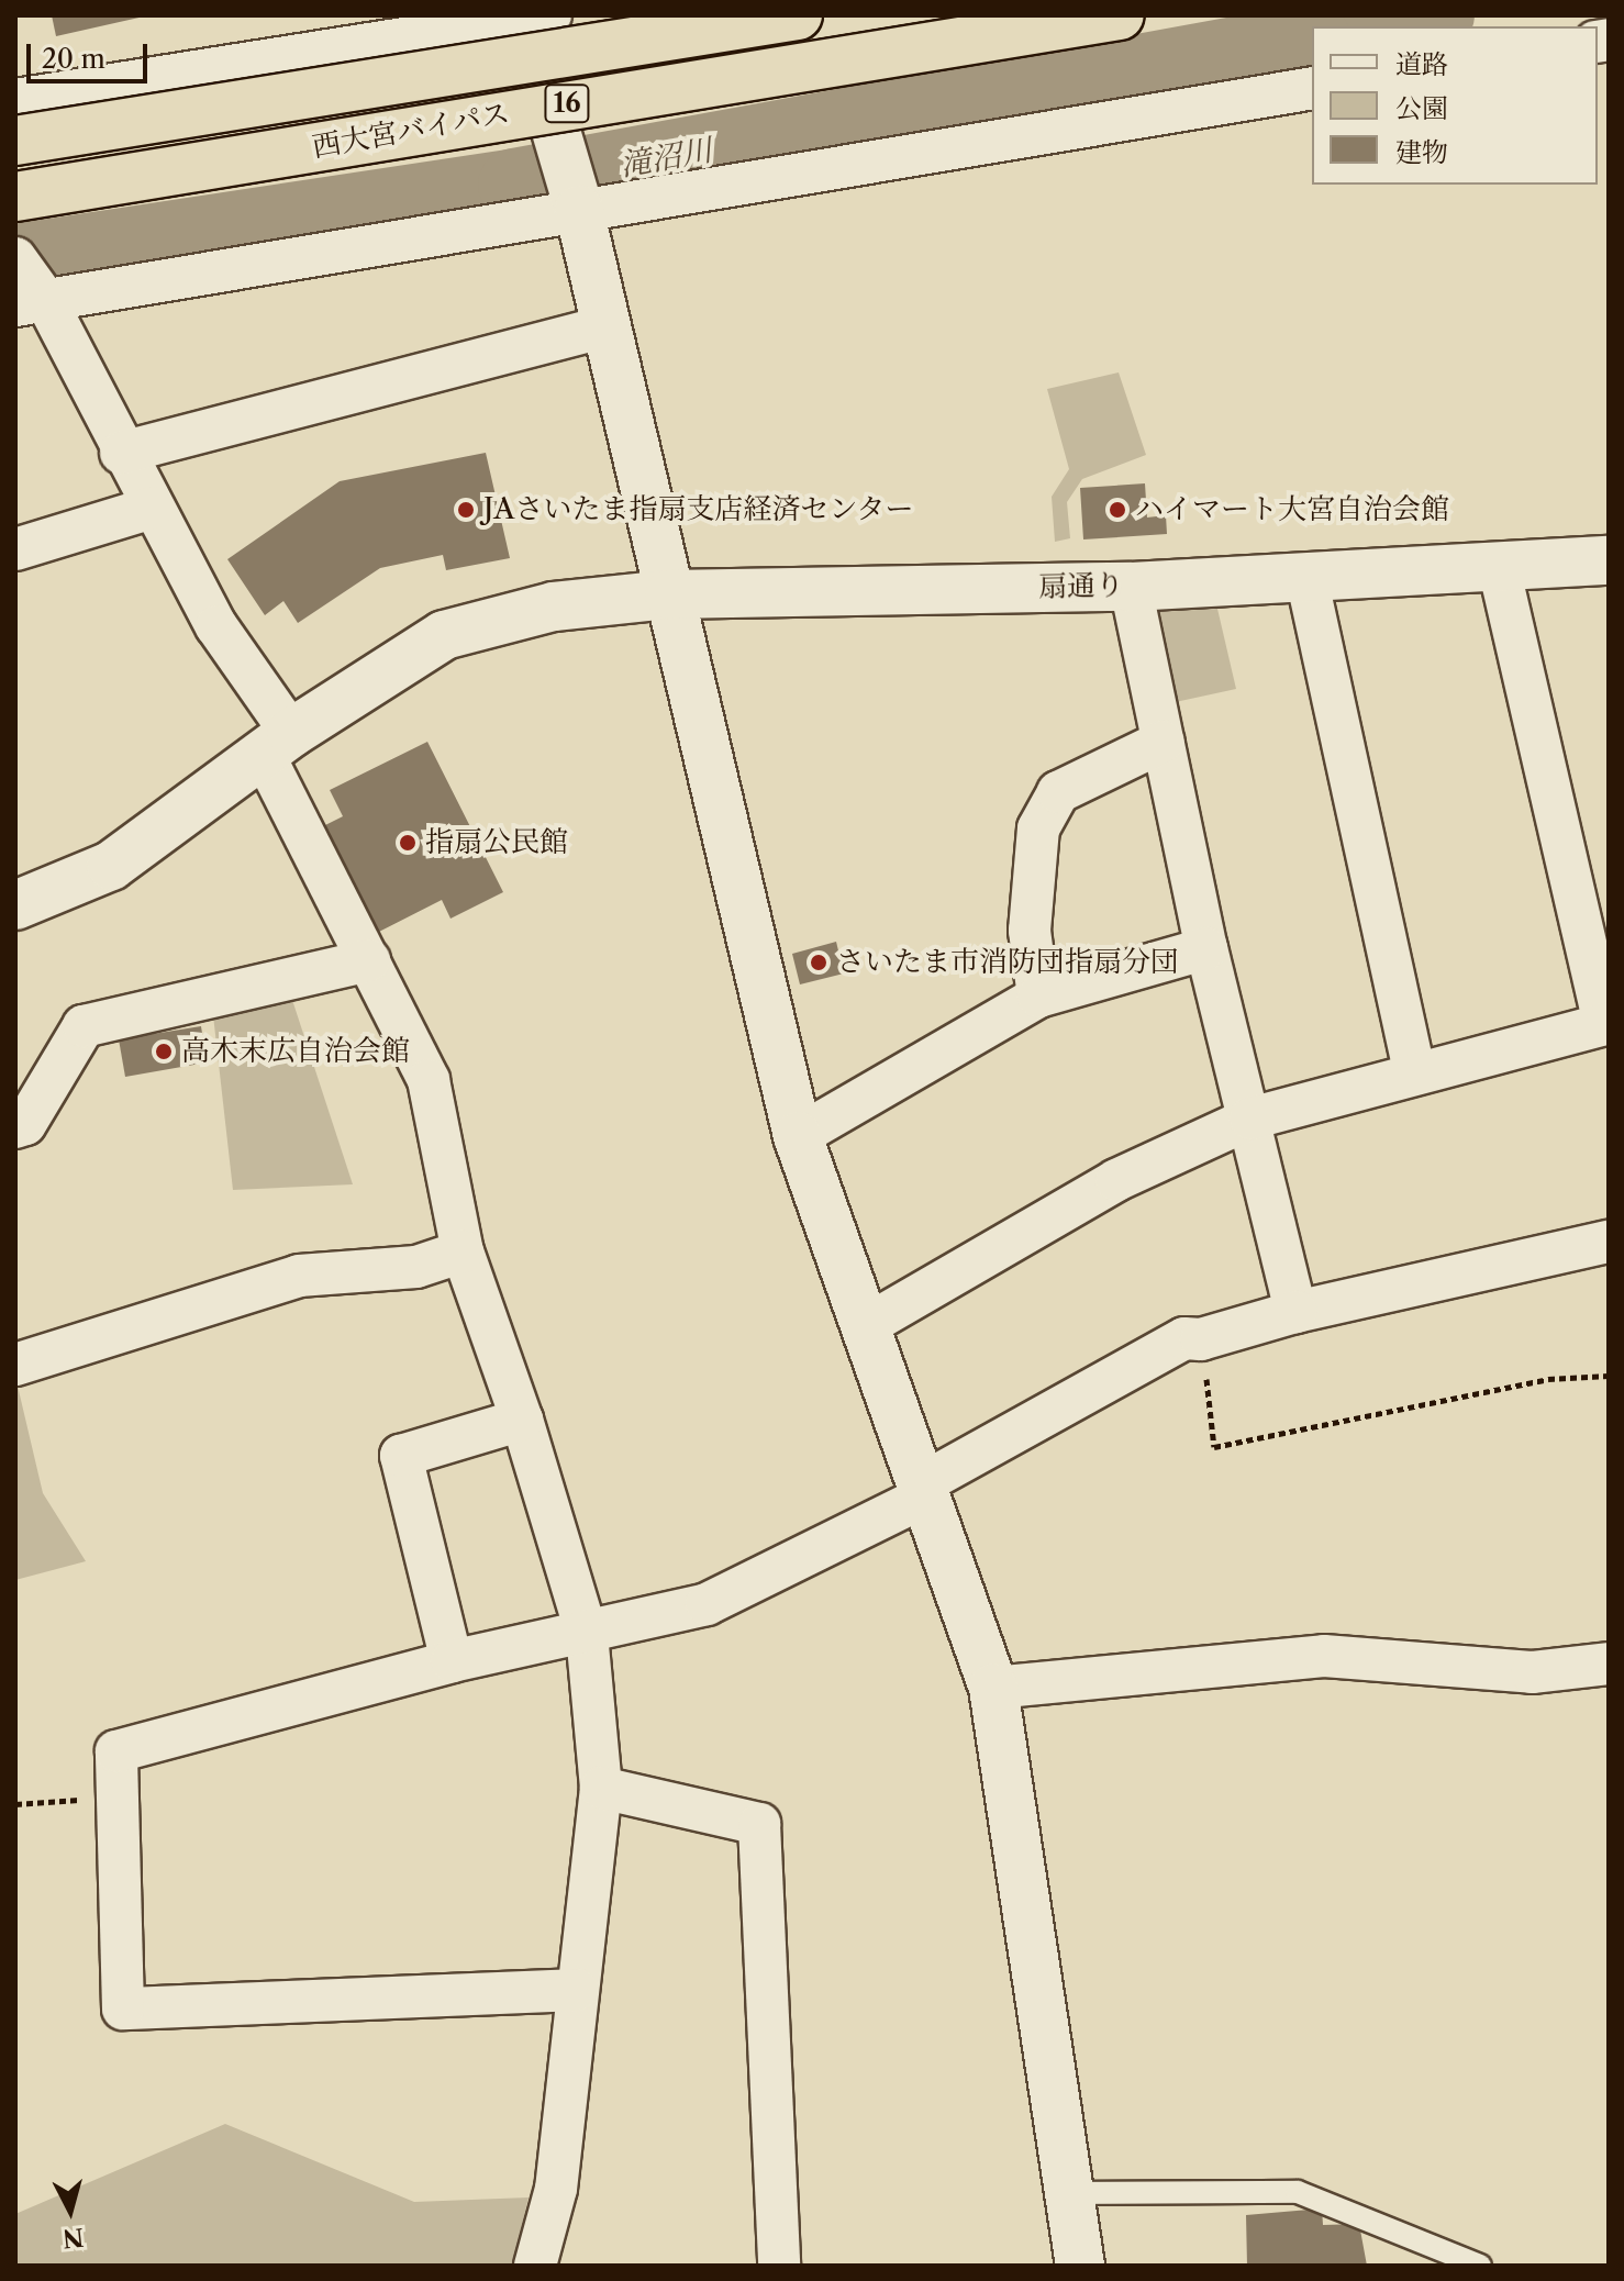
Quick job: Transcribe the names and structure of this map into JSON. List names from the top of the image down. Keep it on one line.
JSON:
{"streets":{"highway":["16","西大宮バイパス"],"street":["扇通り"]},"water":["滝沼川"],"places":["JAさいたま指扇支店経済センター","ハイマート大宮自治会館","指扇公民館","さいたま市消防団指扇分団","高木末広自治会館"],"legend":["道路","公園","建物"],"scale_bar":"20 m","north":"bottom"}
